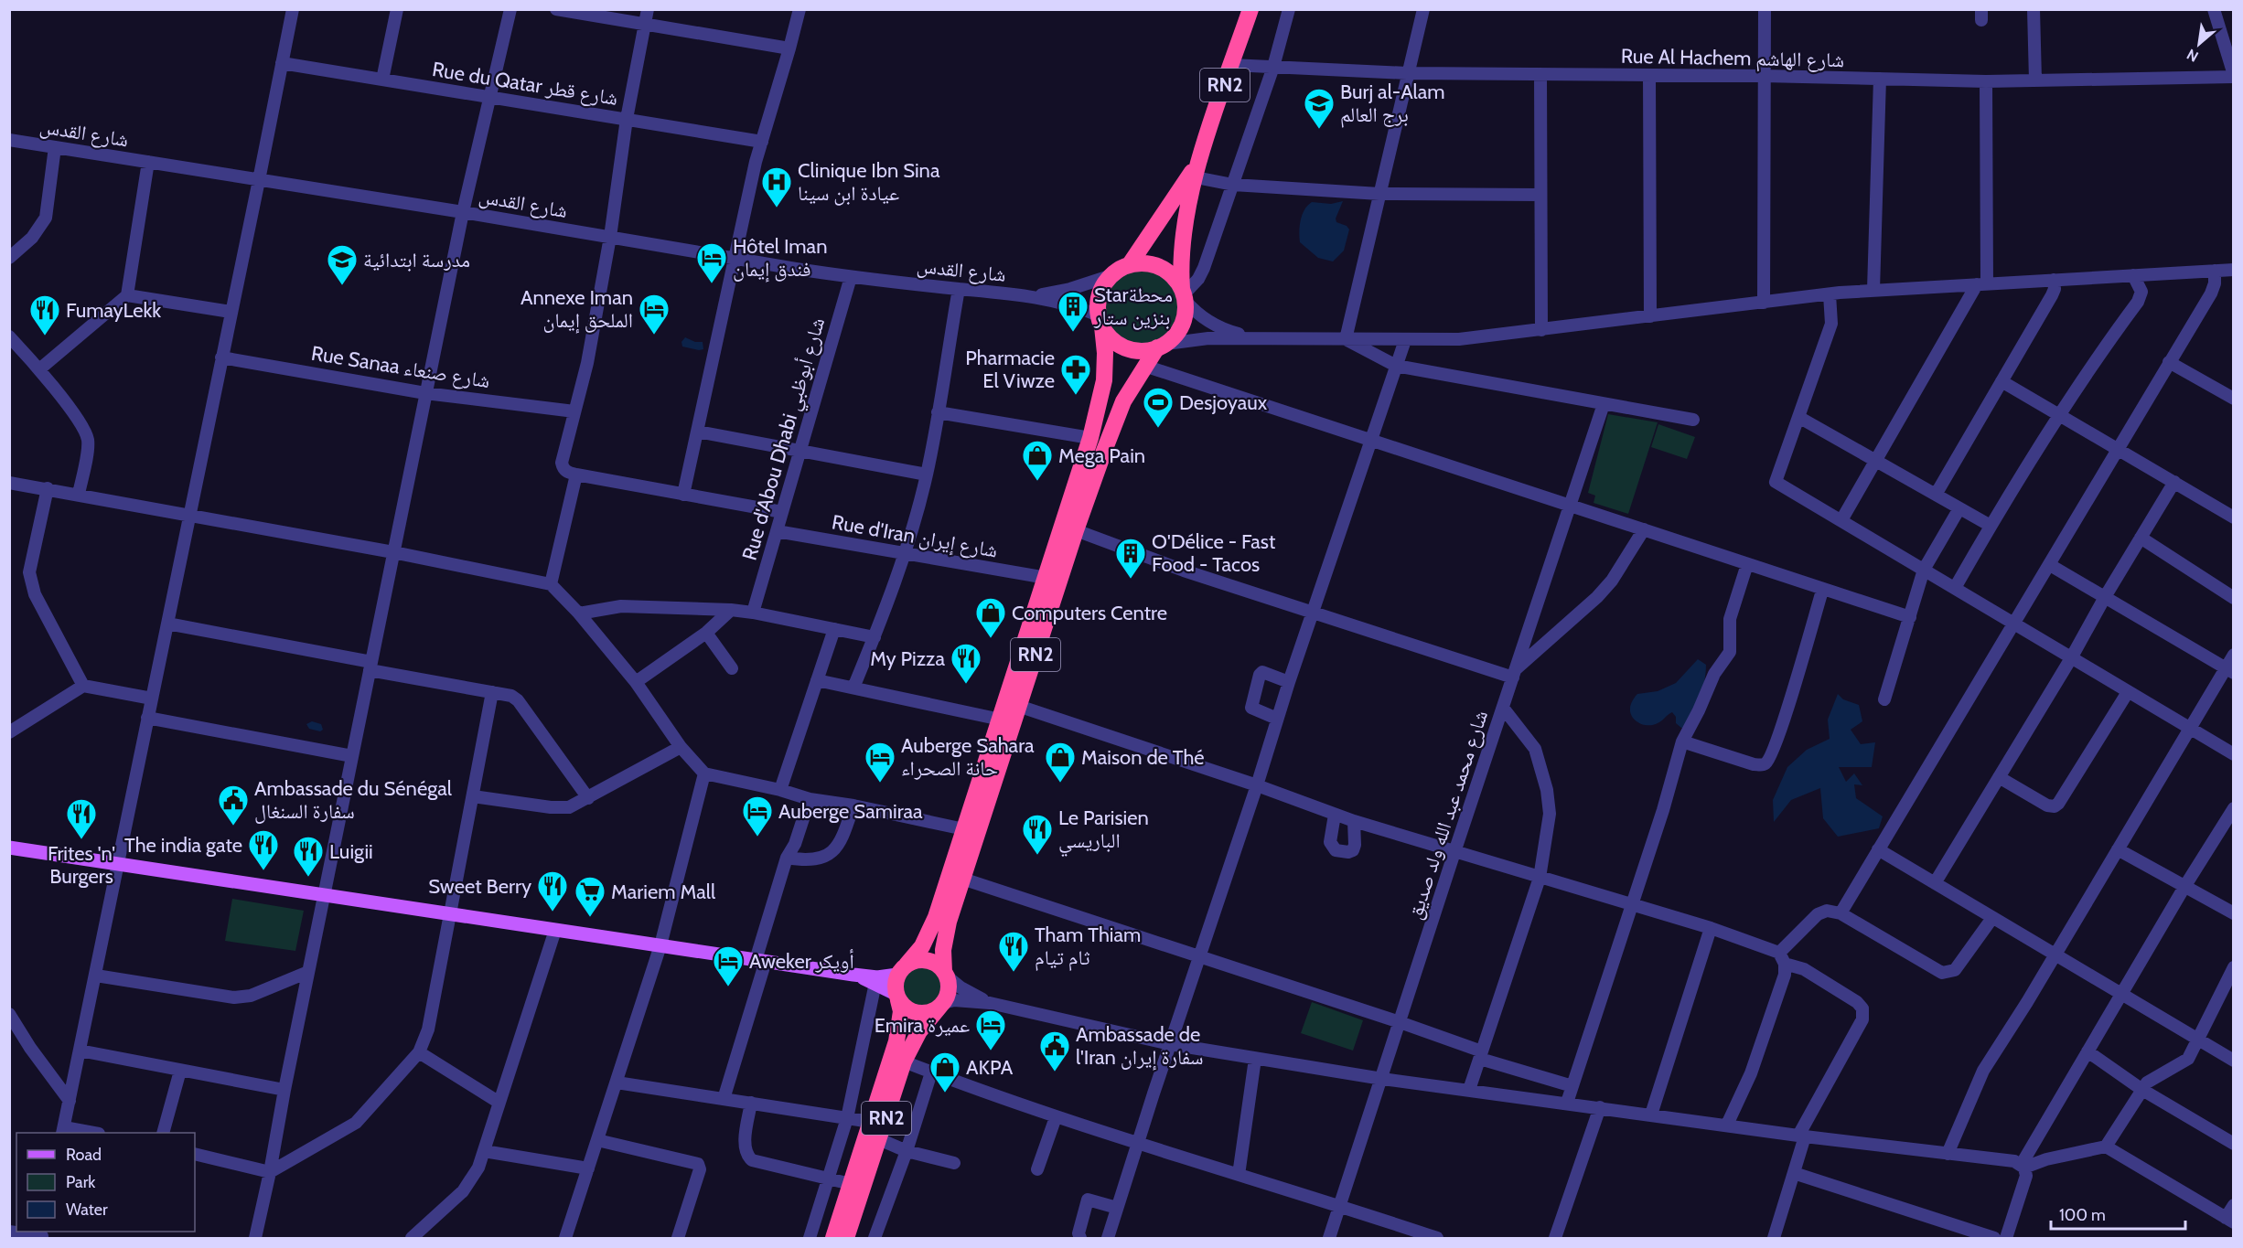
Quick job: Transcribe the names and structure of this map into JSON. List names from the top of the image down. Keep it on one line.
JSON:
{"streets":{"highway":["RN2"],"street":["Rue Al Hachem شارع الهاشم","Rue du Qatar شارع قطر","شارع القدس","Rue Sanaa شارع صنعاء","Rue d'Abou Dhabi شارع أبوظبي","Rue d'Iran شارع إيران","شارع محمد عبد الله ولد صديق"]},"crossings":[["Rue Al Hachem شارع الهاشم","RN2"],["RN2","Rue d'Iran شارع إيران"],["شارع القدس","Rue d'Abou Dhabi شارع أبوظبي"],["Rue d'Abou Dhabi شارع أبوظبي","Rue d'Iran شارع إيران"]],"places":{"school or university":["Burj al-Alam برج العالم","مدرسة ابتدائية"],"hospital":["Clinique Ibn Sina عيادة ابن سينا"],"hotel":["Hôtel Iman فندق إيمان","Annexe Iman الملحق إيمان","Auberge Sahara حانة الصحراء","Auberge Samiraa","Aweker أويكر","Emira عميرة"],"building":["Starمحطة بنزين ستار","O'Délice - Fast Food - Tacos"],"restaurant":["FumayLekk","My Pizza","Frites 'n' Burgers","Le Parisien الباريسي","The india gate","Luigii","Sweet Berry","Tham Thiam ثام تيام"],"pharmacy":["Pharmacie El Viwze"],"sports":["Desjoyaux"],"shop":["Mega Pain","Computers Centre","Maison de Thé","AKPA"],"public building":["Ambassade du Sénégal سفارة السنغال","Ambassade de l'Iran سفارة إيران"],"supermarket":["Mariem Mall"]},"legend":["Road","Park","Water"],"scale_bar":"100 m","north":"bottom left"}
